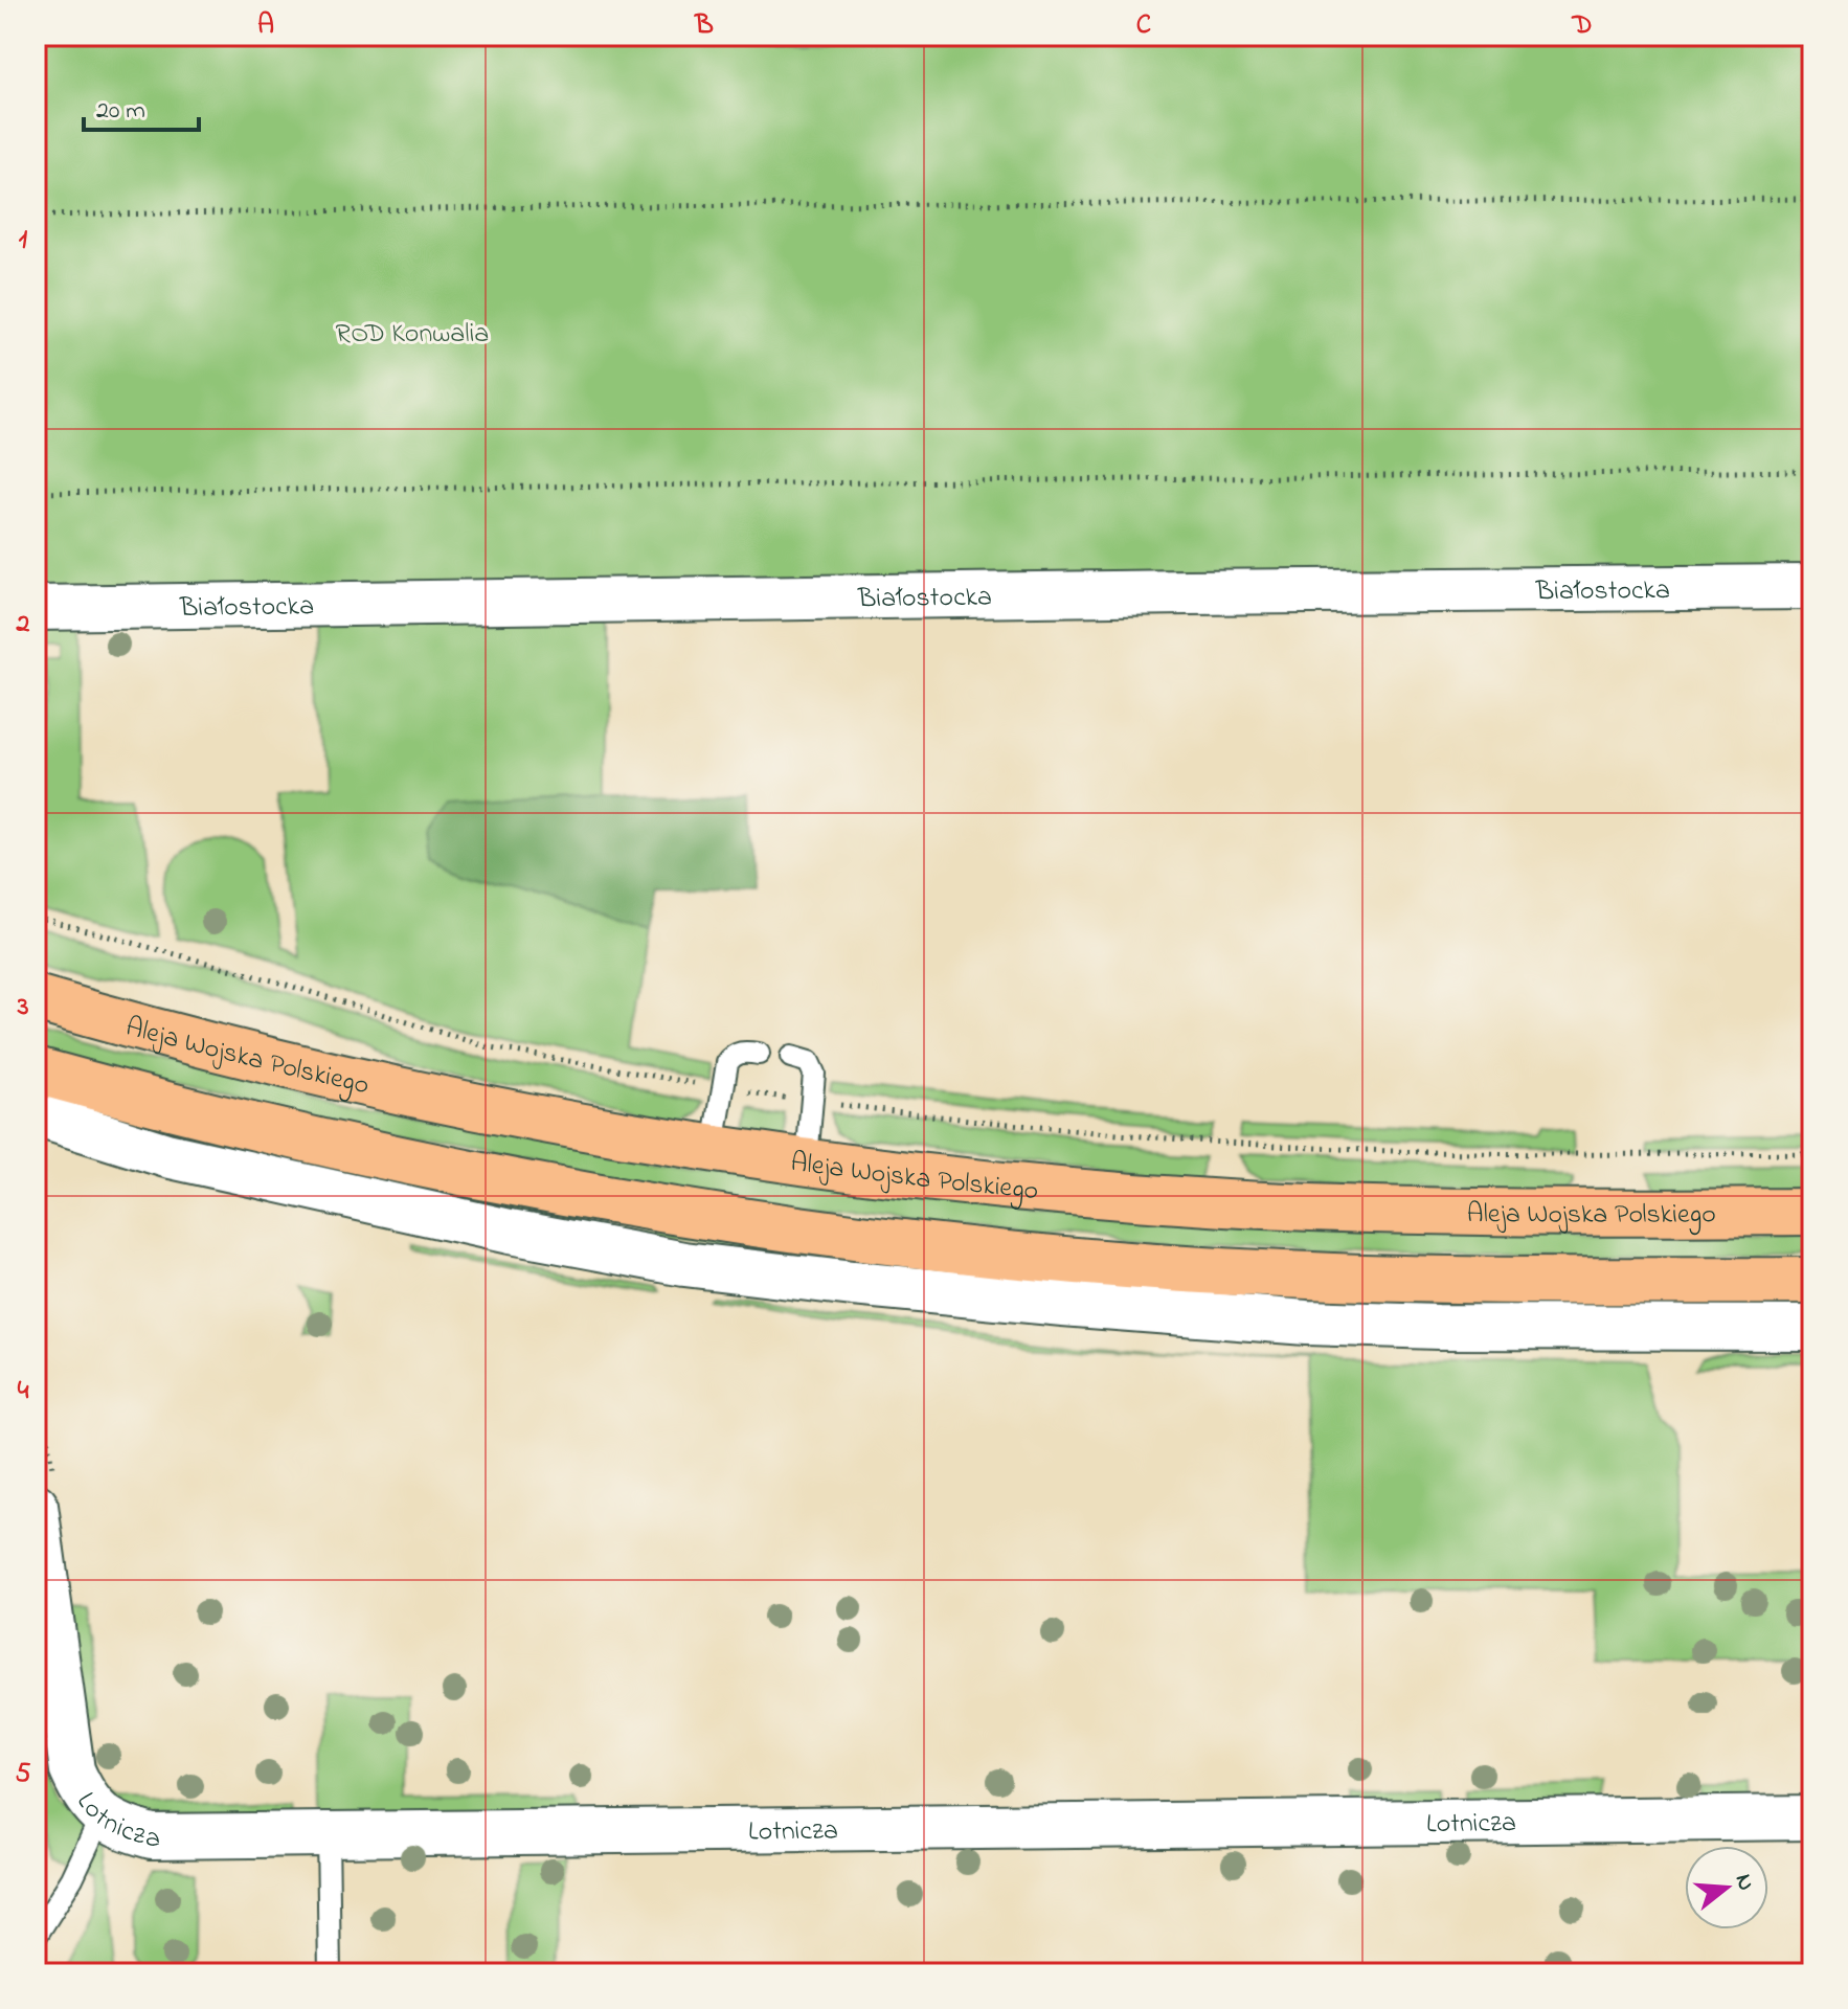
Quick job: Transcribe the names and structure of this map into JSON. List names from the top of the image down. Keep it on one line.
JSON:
{"streets":{"main road":["Aleja Wojska Polskiego"],"street":["Białostocka","Lotnicza"]},"parks":["ROD Konwalia"],"scale_bar":"20 m","north":"right","grid":{"columns":["A","B","C","D"],"rows":["1","2","3","4","5"]}}
